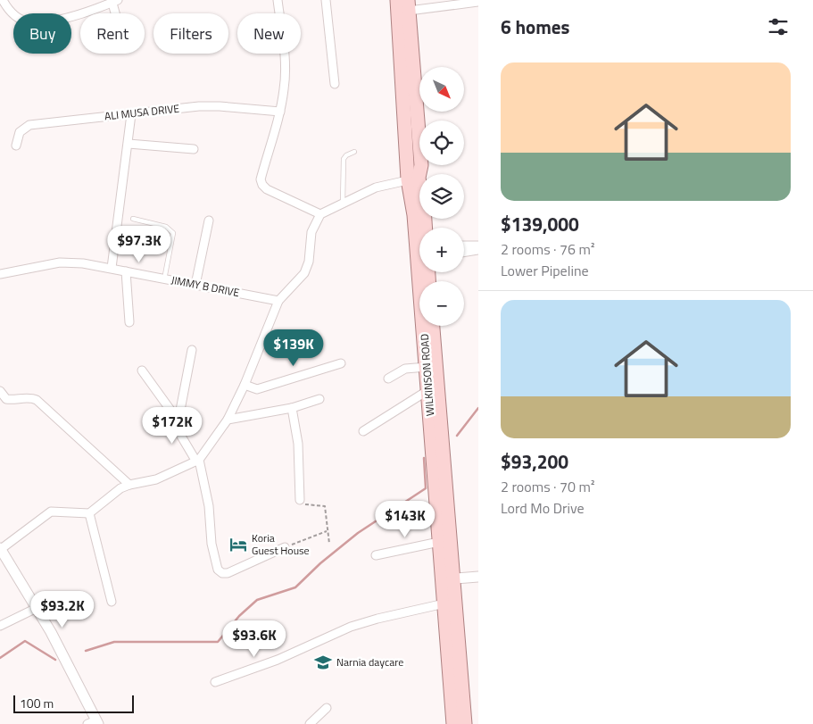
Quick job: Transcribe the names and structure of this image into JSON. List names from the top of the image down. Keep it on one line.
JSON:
{"streets":{"main road":["WILKINSON ROAD"],"street":["ALI MUSA DRIVE","JIMMY B DRIVE"]},"places":{"hotel":["Koria Guest House"],"school or university":["Narnia daycare"]},"scale_bar":"100 m","north":"bottom right","page":{"heading":"6 homes","chip":["Buy","Rent","Filters","New"],"list":[{"name":"$139,000","note":"2 rooms · 76 m² · Lower Pipeline"},{"name":"$93,200","note":"2 rooms · 70 m² · Lord Mo Drive"}],"map_buttons":["+","−"],"price":["$97.3K","$139K","$172K","$143K","$93.2K","$93.6K"],"scale":"100 m"}}
